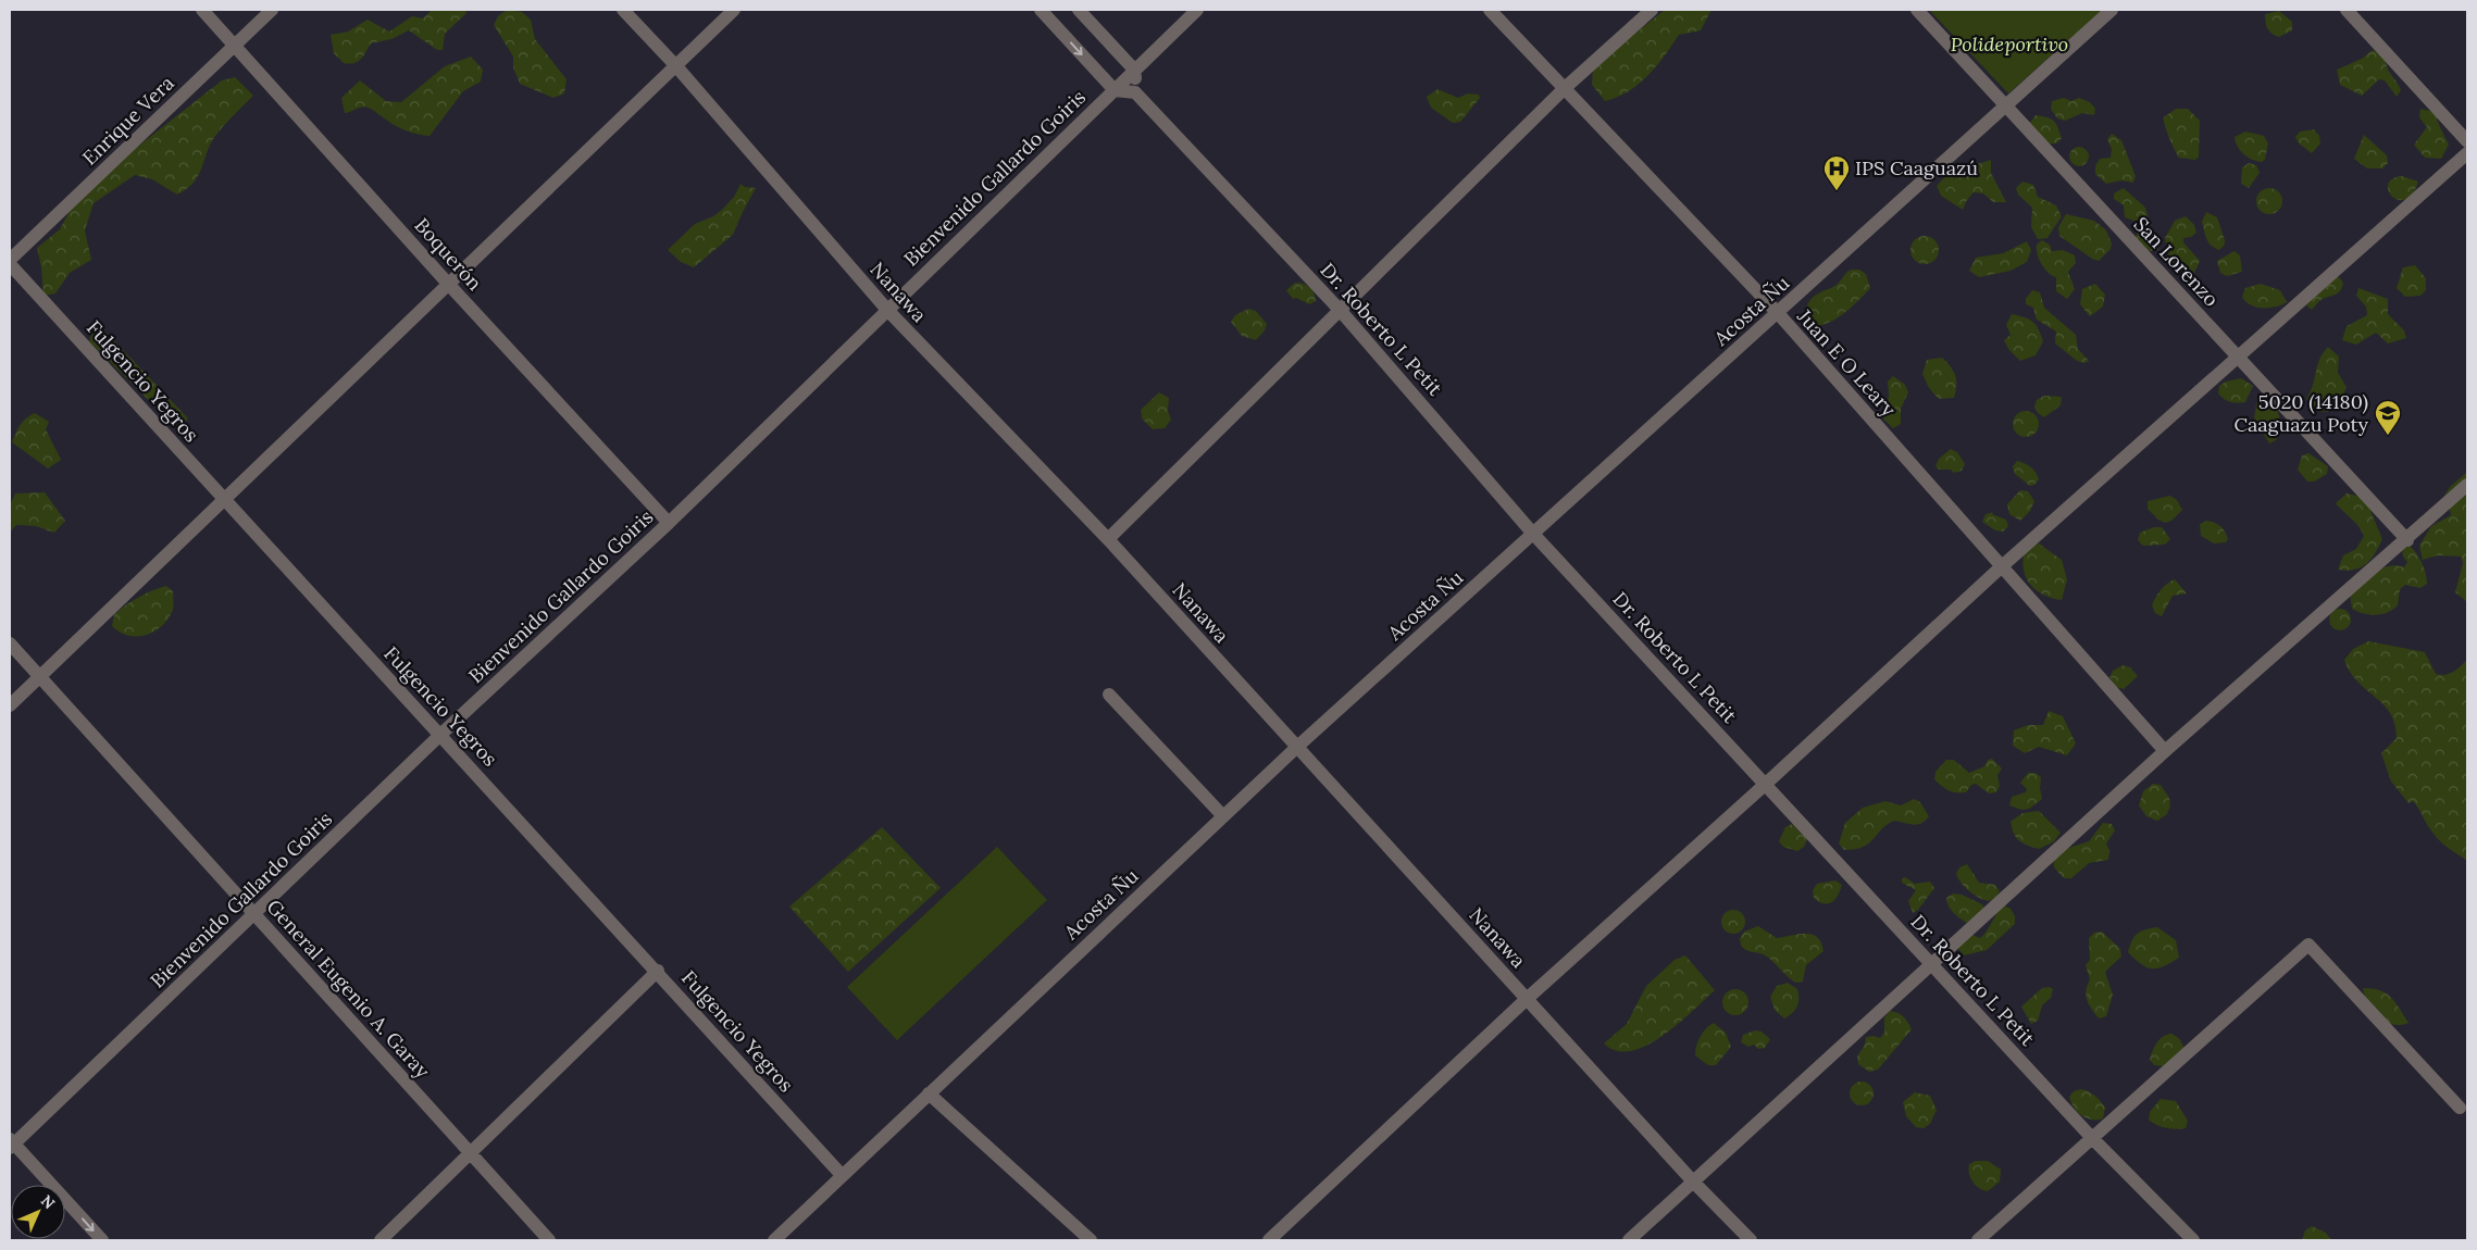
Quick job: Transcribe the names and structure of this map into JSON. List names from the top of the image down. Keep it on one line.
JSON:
{"streets":{"street":["Enrique Vera","Bienvenido Gallardo Goiris","Boquerón","San Lorenzo","Nanawa","Acosta Ñu","Dr. Roberto L Petit","Juan E O Leary","Fulgencio Yegros","General Eugenio A. Garay"]},"crossings":[["Enrique Vera","Boquerón"],["Bienvenido Gallardo Goiris","Boquerón"],["Bienvenido Gallardo Goiris","Nanawa"],["Bienvenido Gallardo Goiris","Fulgencio Yegros"],["Bienvenido Gallardo Goiris","General Eugenio A. Garay"],["San Lorenzo","Acosta Ñu"],["Nanawa","Acosta Ñu"],["Acosta Ñu","Dr. Roberto L Petit"],["Acosta Ñu","Juan E O Leary"],["Acosta Ñu","Fulgencio Yegros"]],"parks":["Polideportivo"],"places":{"hospital":["IPS Caaguazú"],"school or university":["5020 (14180) Caaguazu Poty"]},"north":"top right"}
